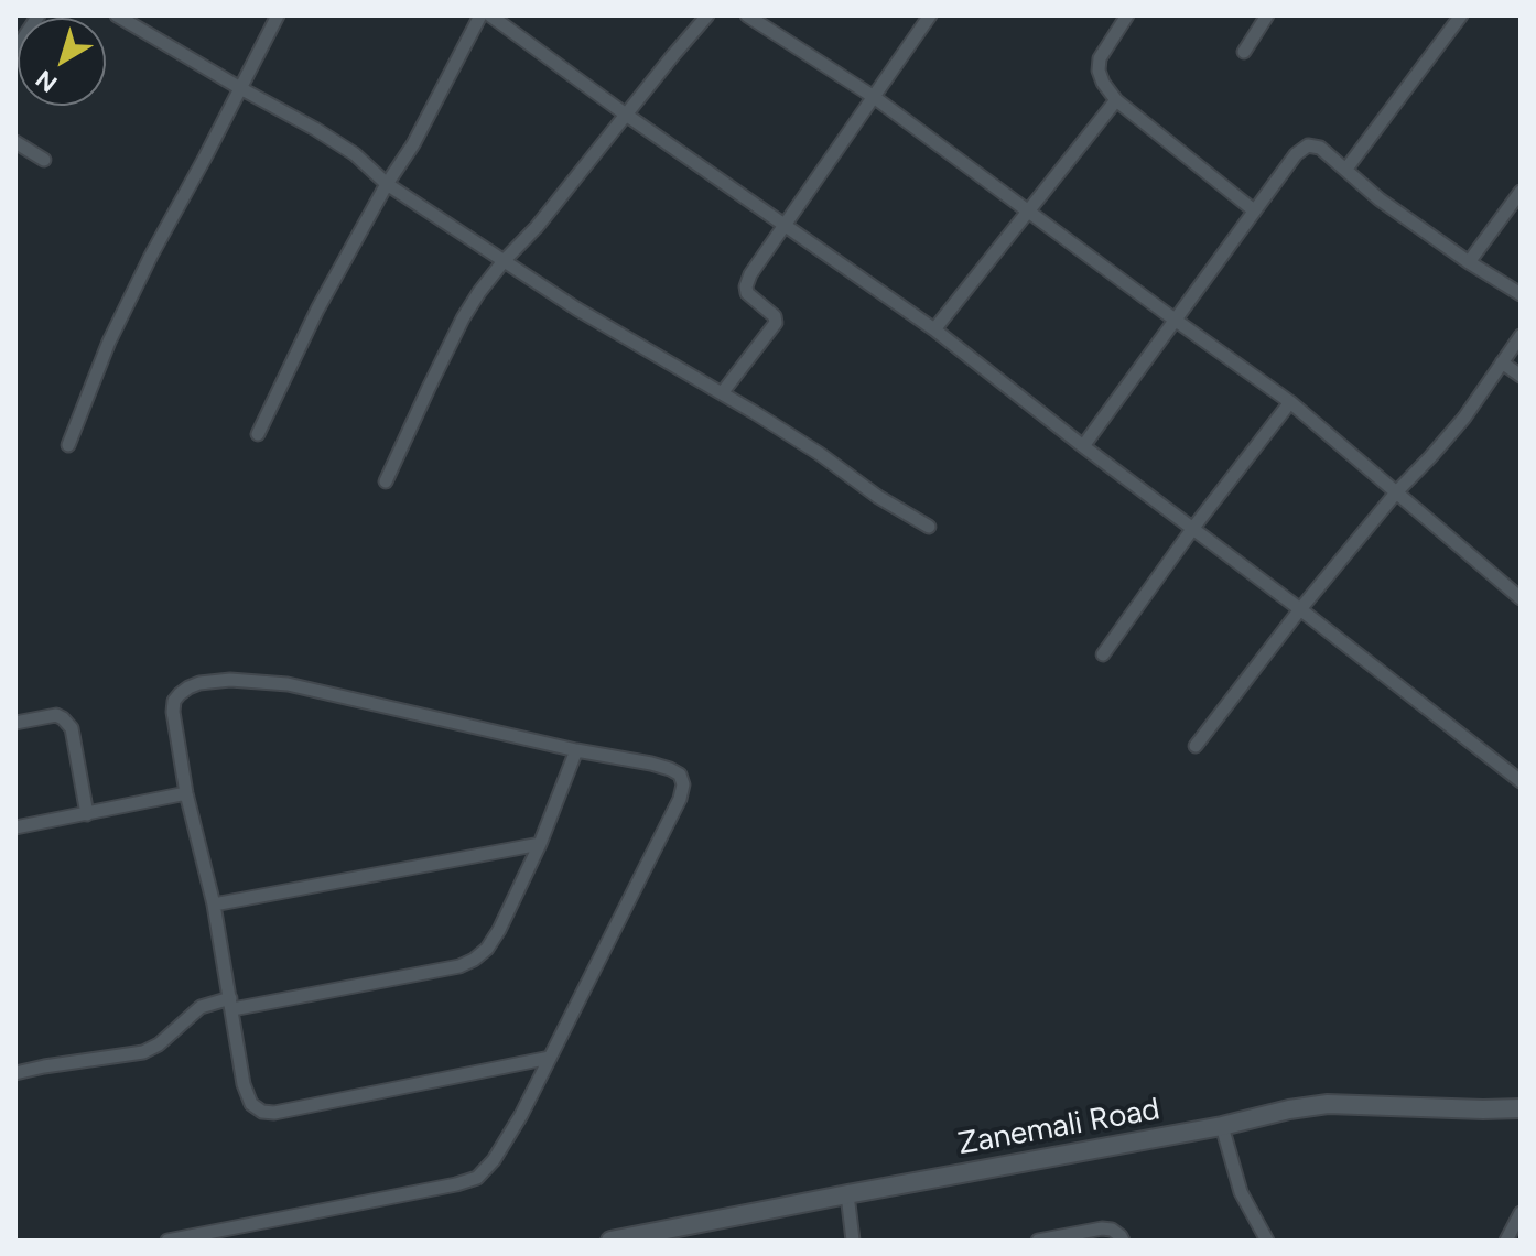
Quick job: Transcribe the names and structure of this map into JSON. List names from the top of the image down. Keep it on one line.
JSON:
{"streets":{"street":["Zanemali Road"]},"north":"bottom left"}
